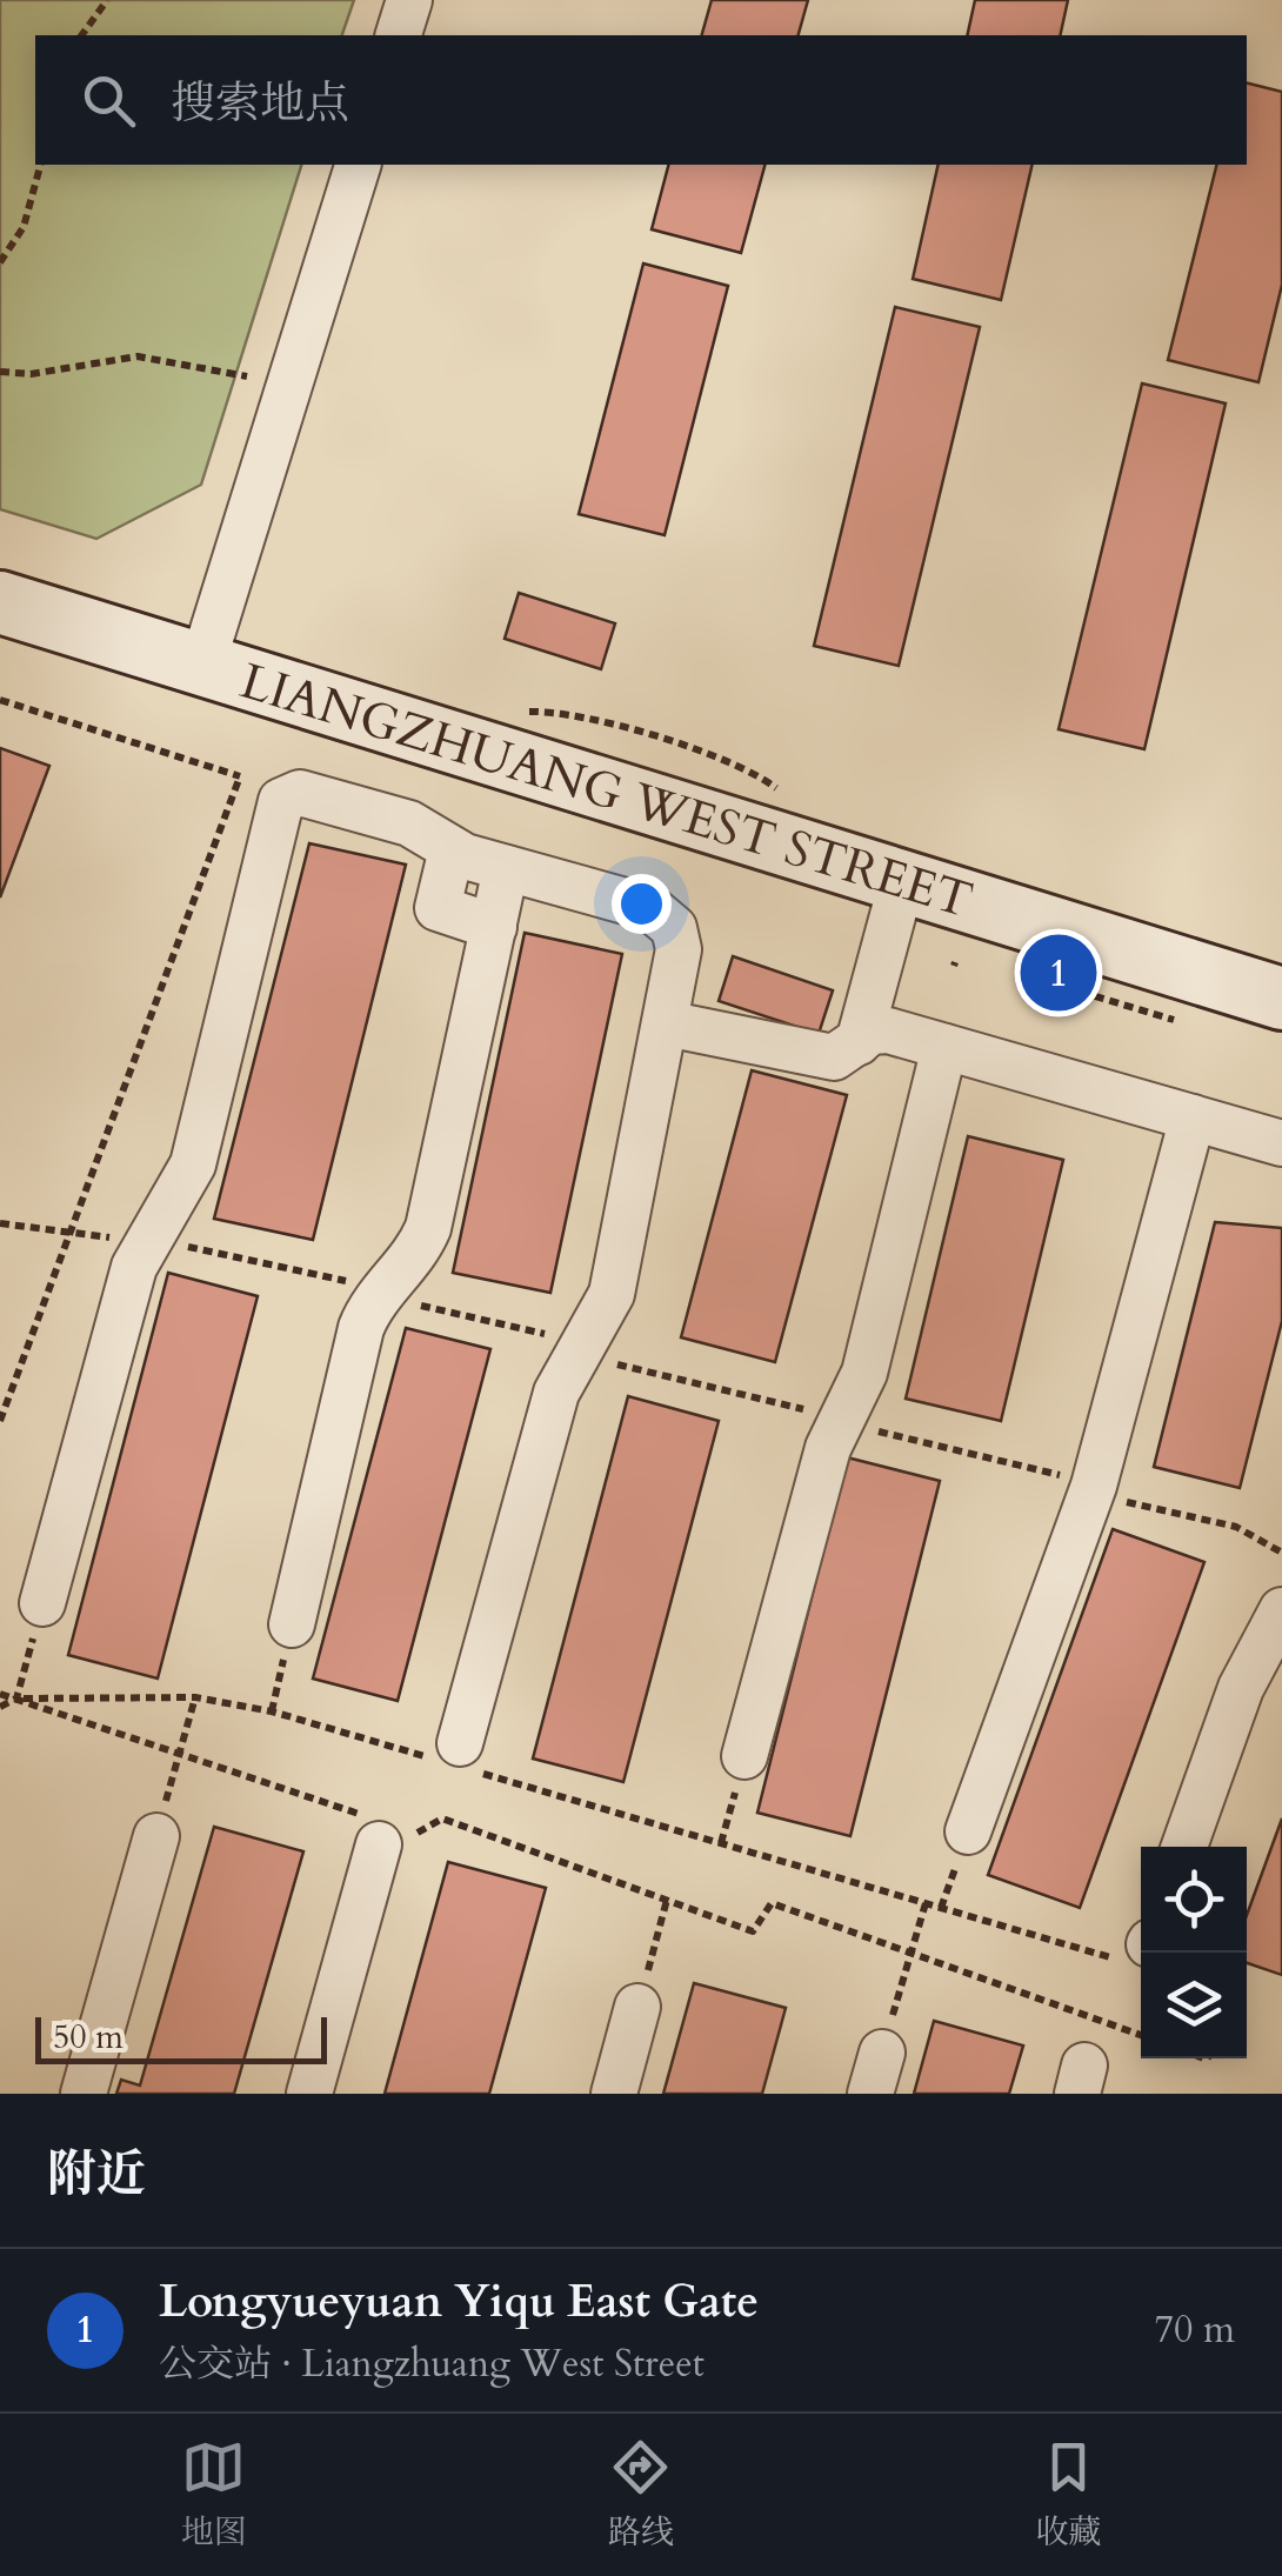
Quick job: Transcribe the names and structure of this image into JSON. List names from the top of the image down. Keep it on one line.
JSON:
{"streets":{"street":["LIANGZHUANG WEST STREET"]},"scale_bar":"50 m","page":{"search":"搜索地点","pins":"1","scale":"50 m","heading":"附近","list":[{"mark":"1","name":"Longyueyuan Yiqu East Gate","note":"公交站 · Liangzhuang West Street","value":"70 m"}],"nav":["地图","路线","收藏"]}}
